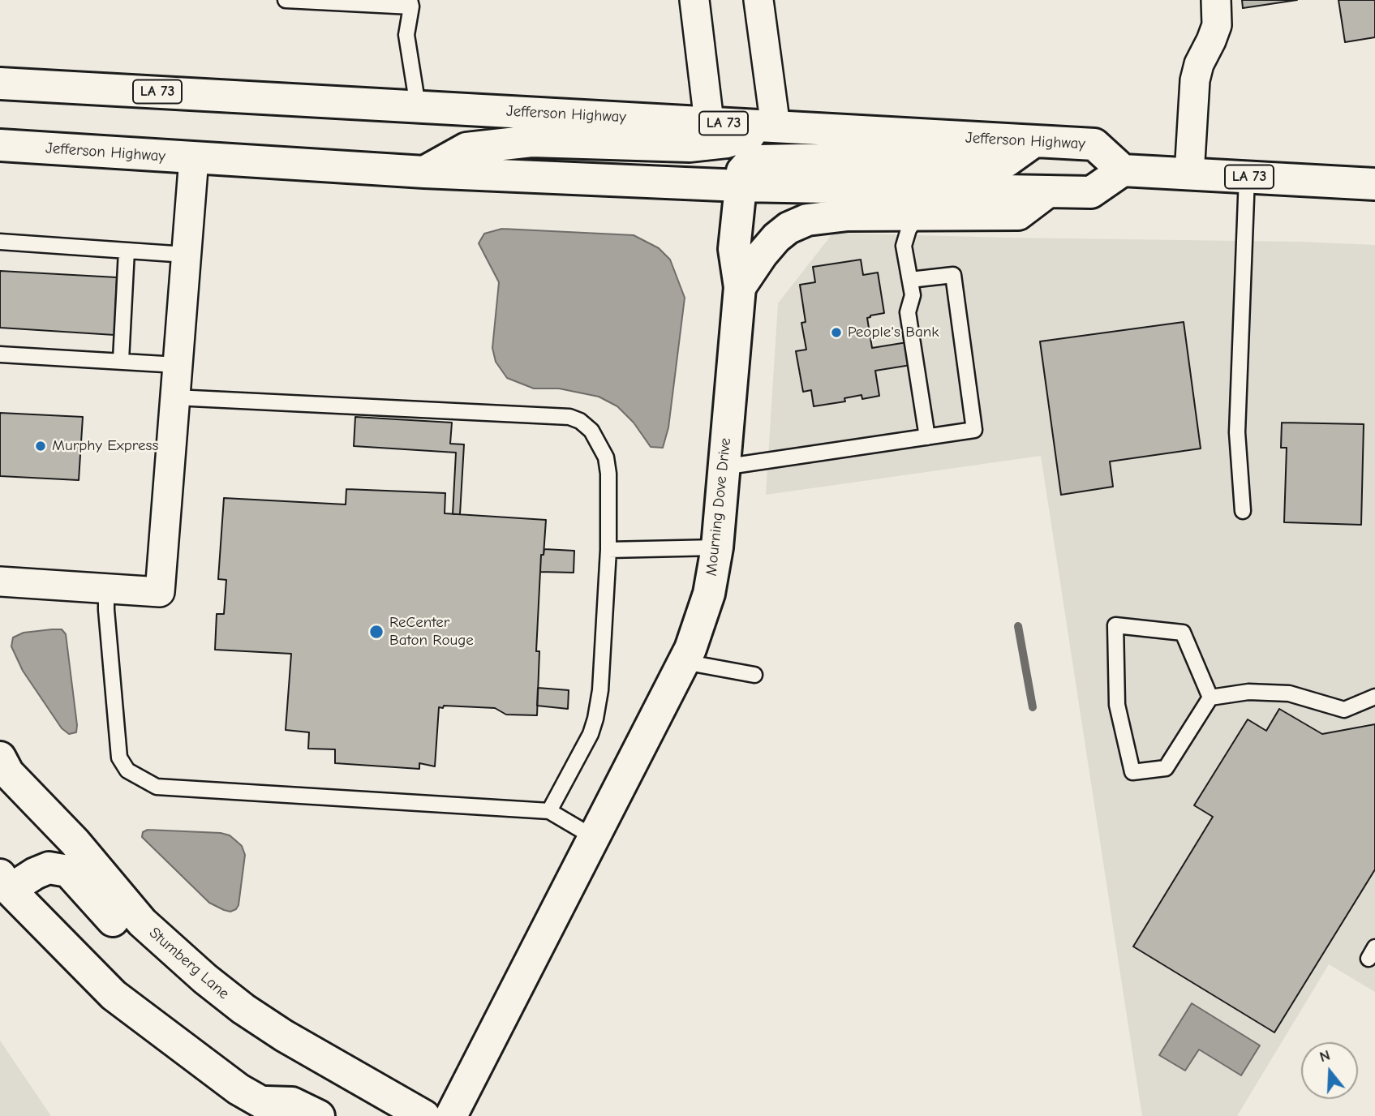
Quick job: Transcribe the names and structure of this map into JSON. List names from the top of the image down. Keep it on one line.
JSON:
{"streets":{"main road":["LA 73","Jefferson Highway","Mourning Dove Drive","Stumberg Lane"]},"crossings":[["LA 73","Jefferson Highway"]],"places":["People's Bank","Murphy Express","ReCenter Baton Rouge"],"north":"top"}
